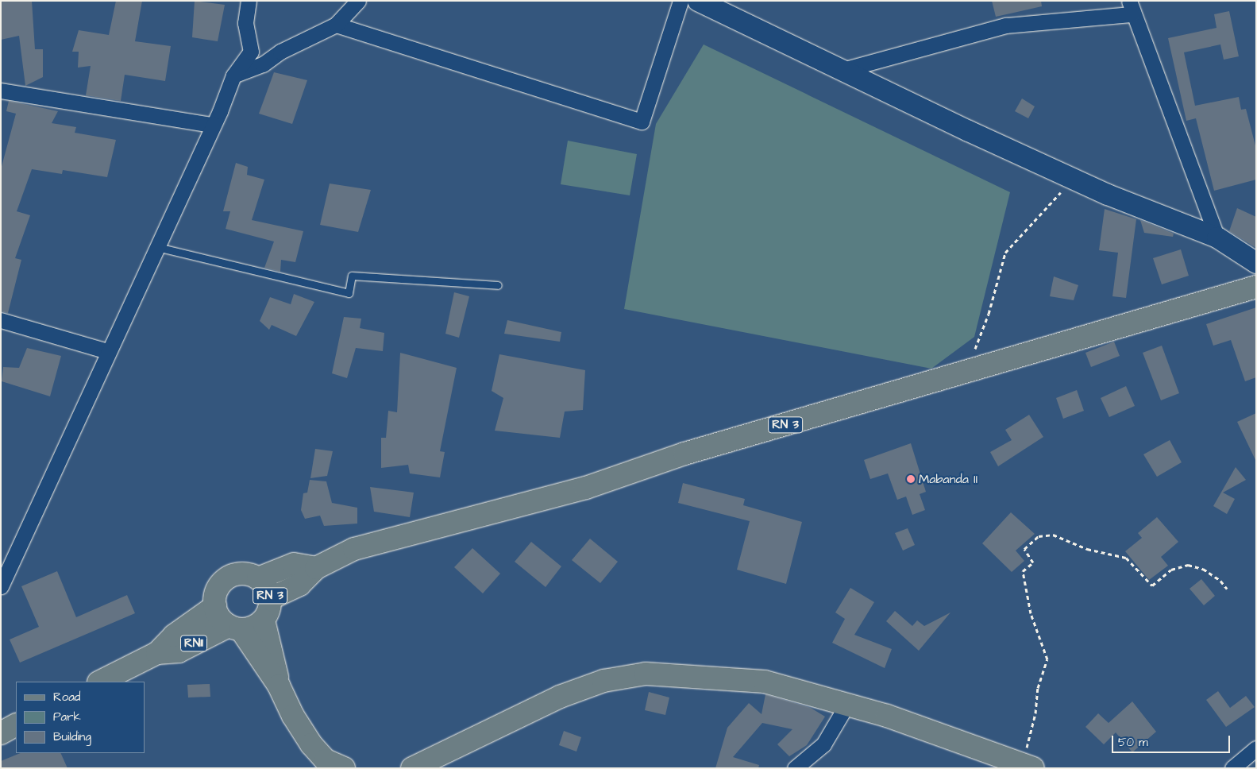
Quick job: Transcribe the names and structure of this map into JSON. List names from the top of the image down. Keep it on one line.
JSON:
{"streets":{"main road":["RN 3","RN11"]},"crossings":[["RN 3","RN11"]],"places":["Mabanda II"],"legend":["Road","Park","Building"],"scale_bar":"50 m"}
